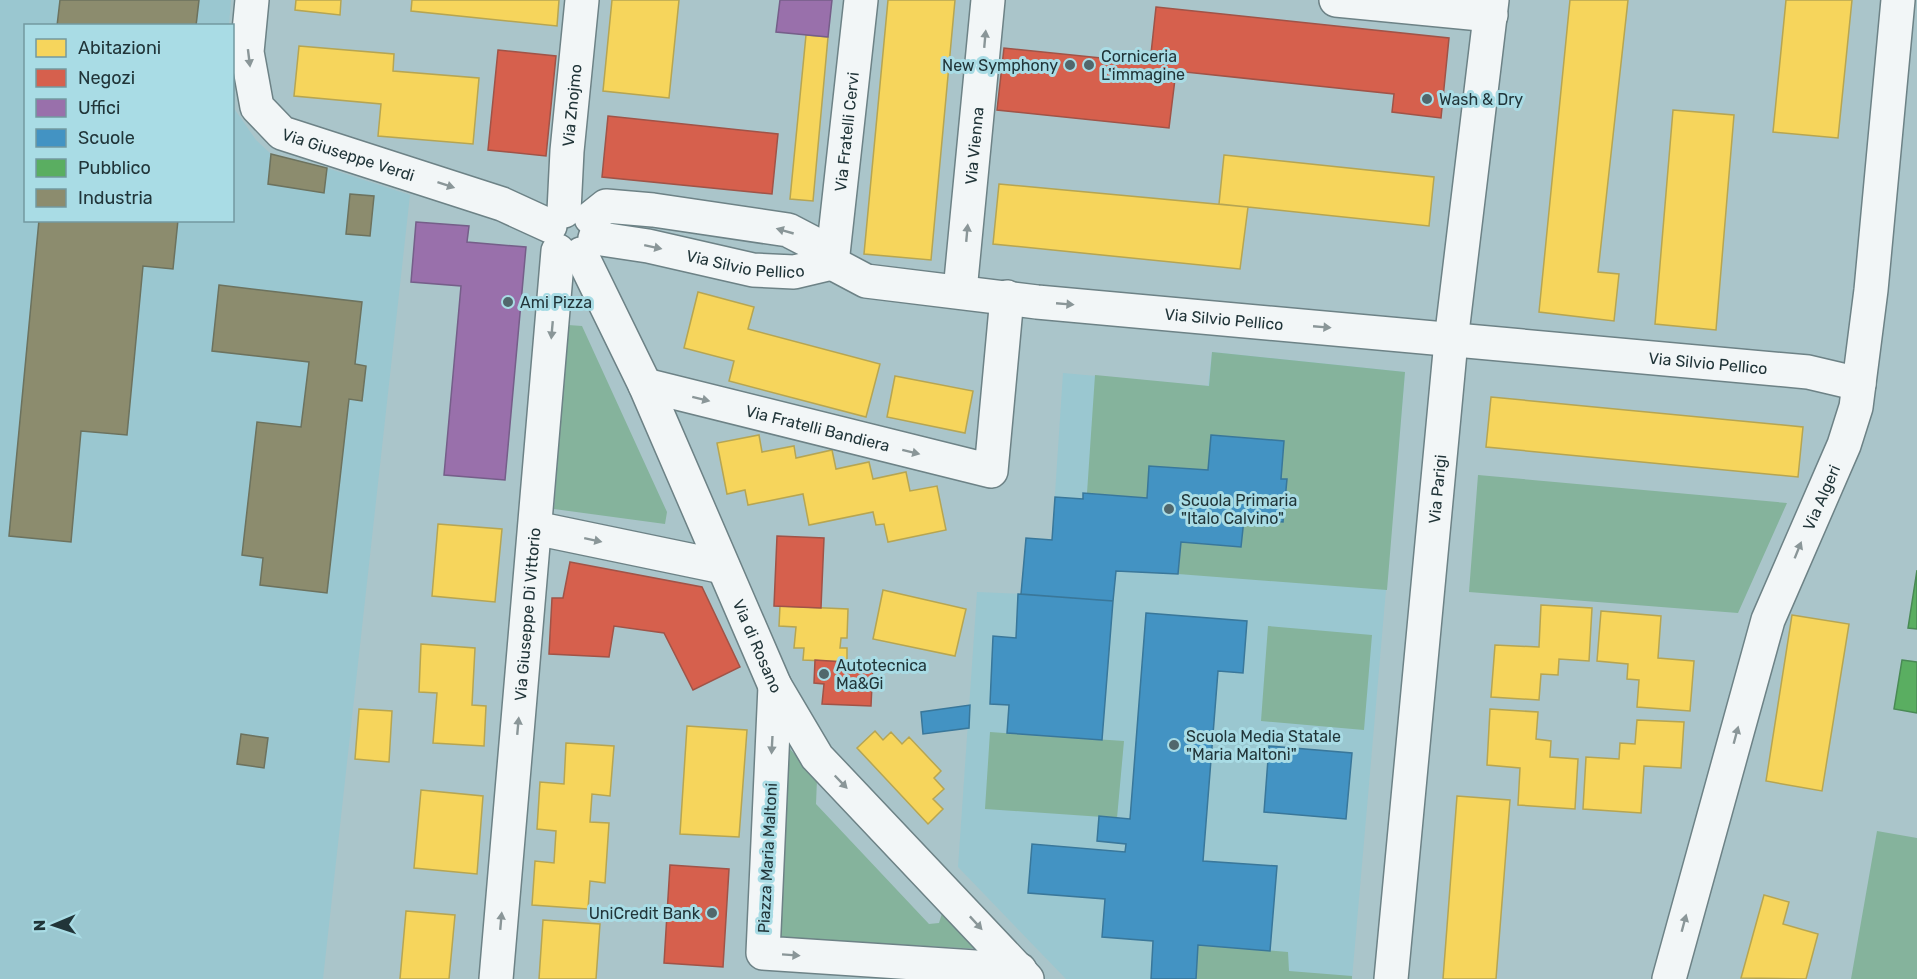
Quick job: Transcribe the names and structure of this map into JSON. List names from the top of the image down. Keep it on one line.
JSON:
{"streets":{"street":["Via Znojmo","Via Fratelli Cervi","Via Vienna","Via Giuseppe Verdi","Via Silvio Pellico","Via Fratelli Bandiera","Via Parigi","Via Algeri","Via Giuseppe Di Vittorio","Via di Rosano","Piazza Maria Maltoni"]},"crossings":[["Via Znojmo","Via Giuseppe Verdi"],["Via Znojmo","Via Silvio Pellico"],["Via Znojmo","Via Giuseppe Di Vittorio"],["Via Znojmo","Via di Rosano"],["Via Fratelli Cervi","Via Silvio Pellico"],["Via Vienna","Via Silvio Pellico"],["Via Giuseppe Verdi","Via Silvio Pellico"],["Via Giuseppe Verdi","Via Giuseppe Di Vittorio"],["Via Giuseppe Verdi","Via di Rosano"],["Via Silvio Pellico","Via Fratelli Bandiera"],["Via Silvio Pellico","Via Parigi"],["Via Silvio Pellico","Via Algeri"],["Via Silvio Pellico","Via Giuseppe Di Vittorio"],["Via Silvio Pellico","Via di Rosano"],["Via Fratelli Bandiera","Via di Rosano"],["Via Giuseppe Di Vittorio","Via di Rosano"],["Via di Rosano","Piazza Maria Maltoni"]],"one_way":["Via Vienna","Via Giuseppe Verdi","Via Algeri","Via di Rosano"],"places":["New Symphony","Corniceria L'immagine","Wash & Dry","Ami Pizza","Scuola Primaria \"Italo Calvino\"","Autotecnica Ma&Gi","Scuola Media Statale \"Maria Maltoni\"","UniCredit Bank"],"legend":["Abitazioni","Negozi","Uffici","Scuole","Pubblico","Industria"],"north":"left"}
